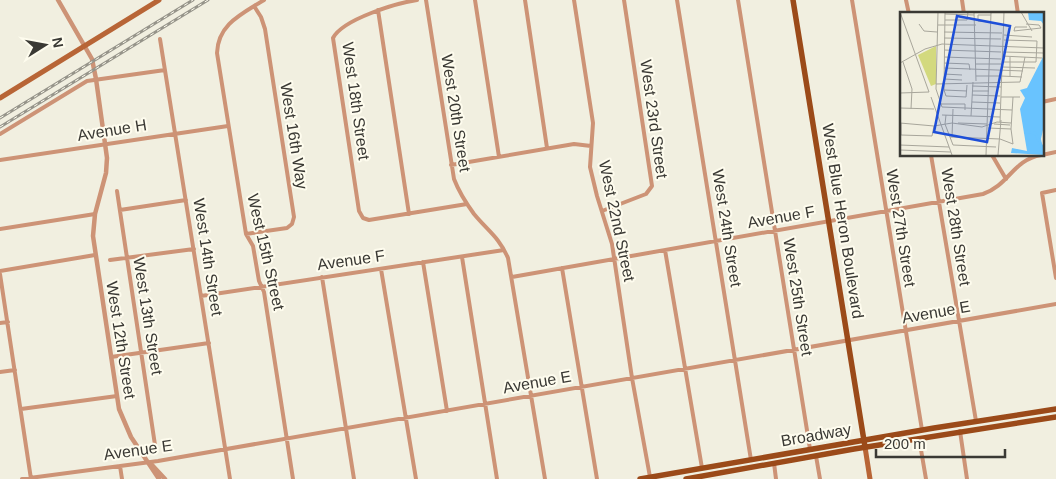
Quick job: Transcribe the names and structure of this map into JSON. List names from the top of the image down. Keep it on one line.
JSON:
{"streets":{"main road":["West Blue Heron Boulevard","Broadway"],"street":["West 18th Street","West 20th Street","West 23rd Street","Avenue H","West 16th Way","Avenue F","West 22nd Street","West 28th Street","West 24th Street","West 27th Street","West 15th Street","West 14th Street","West 25th Street","Avenue E","West 13th Street","West 12th Street"]},"crossings":[["West 20th Street","Avenue F"],["West 20th Street","Avenue E"],["West 23rd Street","West 22nd Street"],["Avenue H","West 15th Street"],["Avenue H","West 14th Street"],["West 16th Way","West 15th Street"],["Avenue F","West 22nd Street"],["Avenue F","West Blue Heron Boulevard"],["Avenue F","West 28th Street"],["Avenue F","West 24th Street"],["Avenue F","West 27th Street"],["Avenue F","West 15th Street"],["Avenue F","West 14th Street"],["Avenue F","West 25th Street"],["West 22nd Street","Avenue E"],["West 22nd Street","Broadway"],["West Blue Heron Boulevard","Avenue E"],["West Blue Heron Boulevard","Broadway"],["West 28th Street","Avenue E"],["West 28th Street","Broadway"],["West 24th Street","Avenue E"],["West 24th Street","Broadway"],["West 27th Street","Avenue E"],["West 27th Street","Broadway"],["West 15th Street","Avenue E"],["West 14th Street","Avenue E"],["West 25th Street","Avenue E"],["West 25th Street","Broadway"],["Avenue E","West 12th Street"]],"scale_bar":"200 m","north":"right"}
